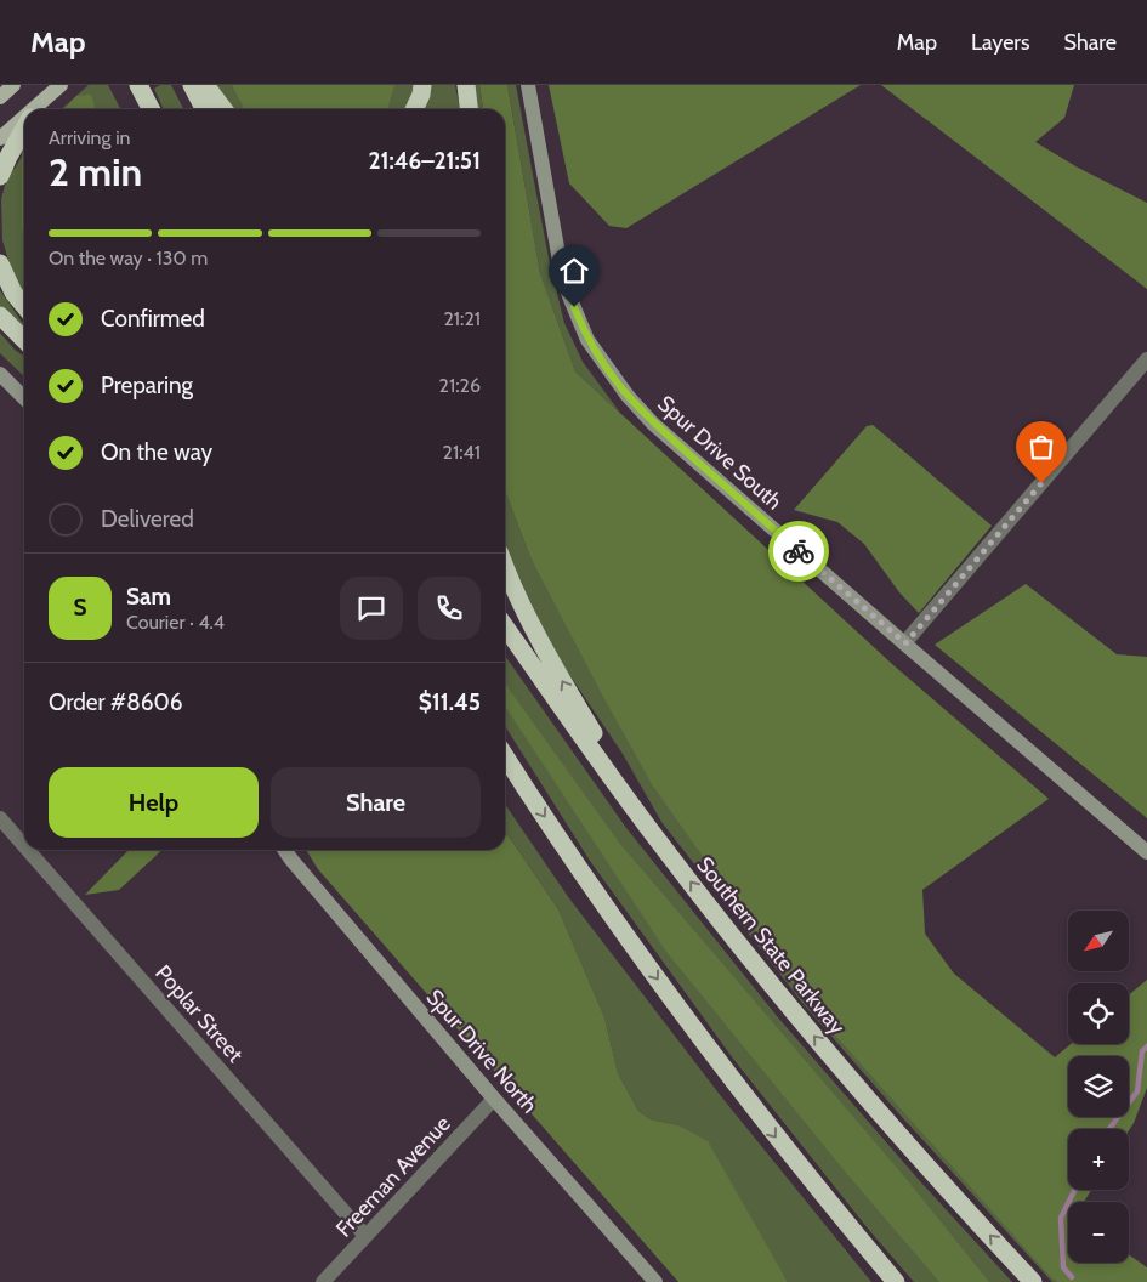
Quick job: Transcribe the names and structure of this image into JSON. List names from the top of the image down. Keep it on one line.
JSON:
{"streets":{"highway":["Southern State Parkway"],"street":["Spur Drive South","Poplar Street","Spur Drive North","Freeman Avenue"]},"crossings":[["Poplar Street","Freeman Avenue"],["Spur Drive North","Freeman Avenue"]],"north":"bottom left","page":{"header":"Map","nav":["Map","Layers","Share"],"heading":["2 min","Arriving in","21:46–21:51"],"panel":["Sam","Courier · 4.4","Order #8606","$11.45"],"bar":"On the way · 130 m","list":[["Confirmed","21:21"],["Preparing","21:26"],["On the way","21:41"],"Delivered"],"round":"S","buttons":["Help","Share"],"map_buttons":["+","−"]}}
